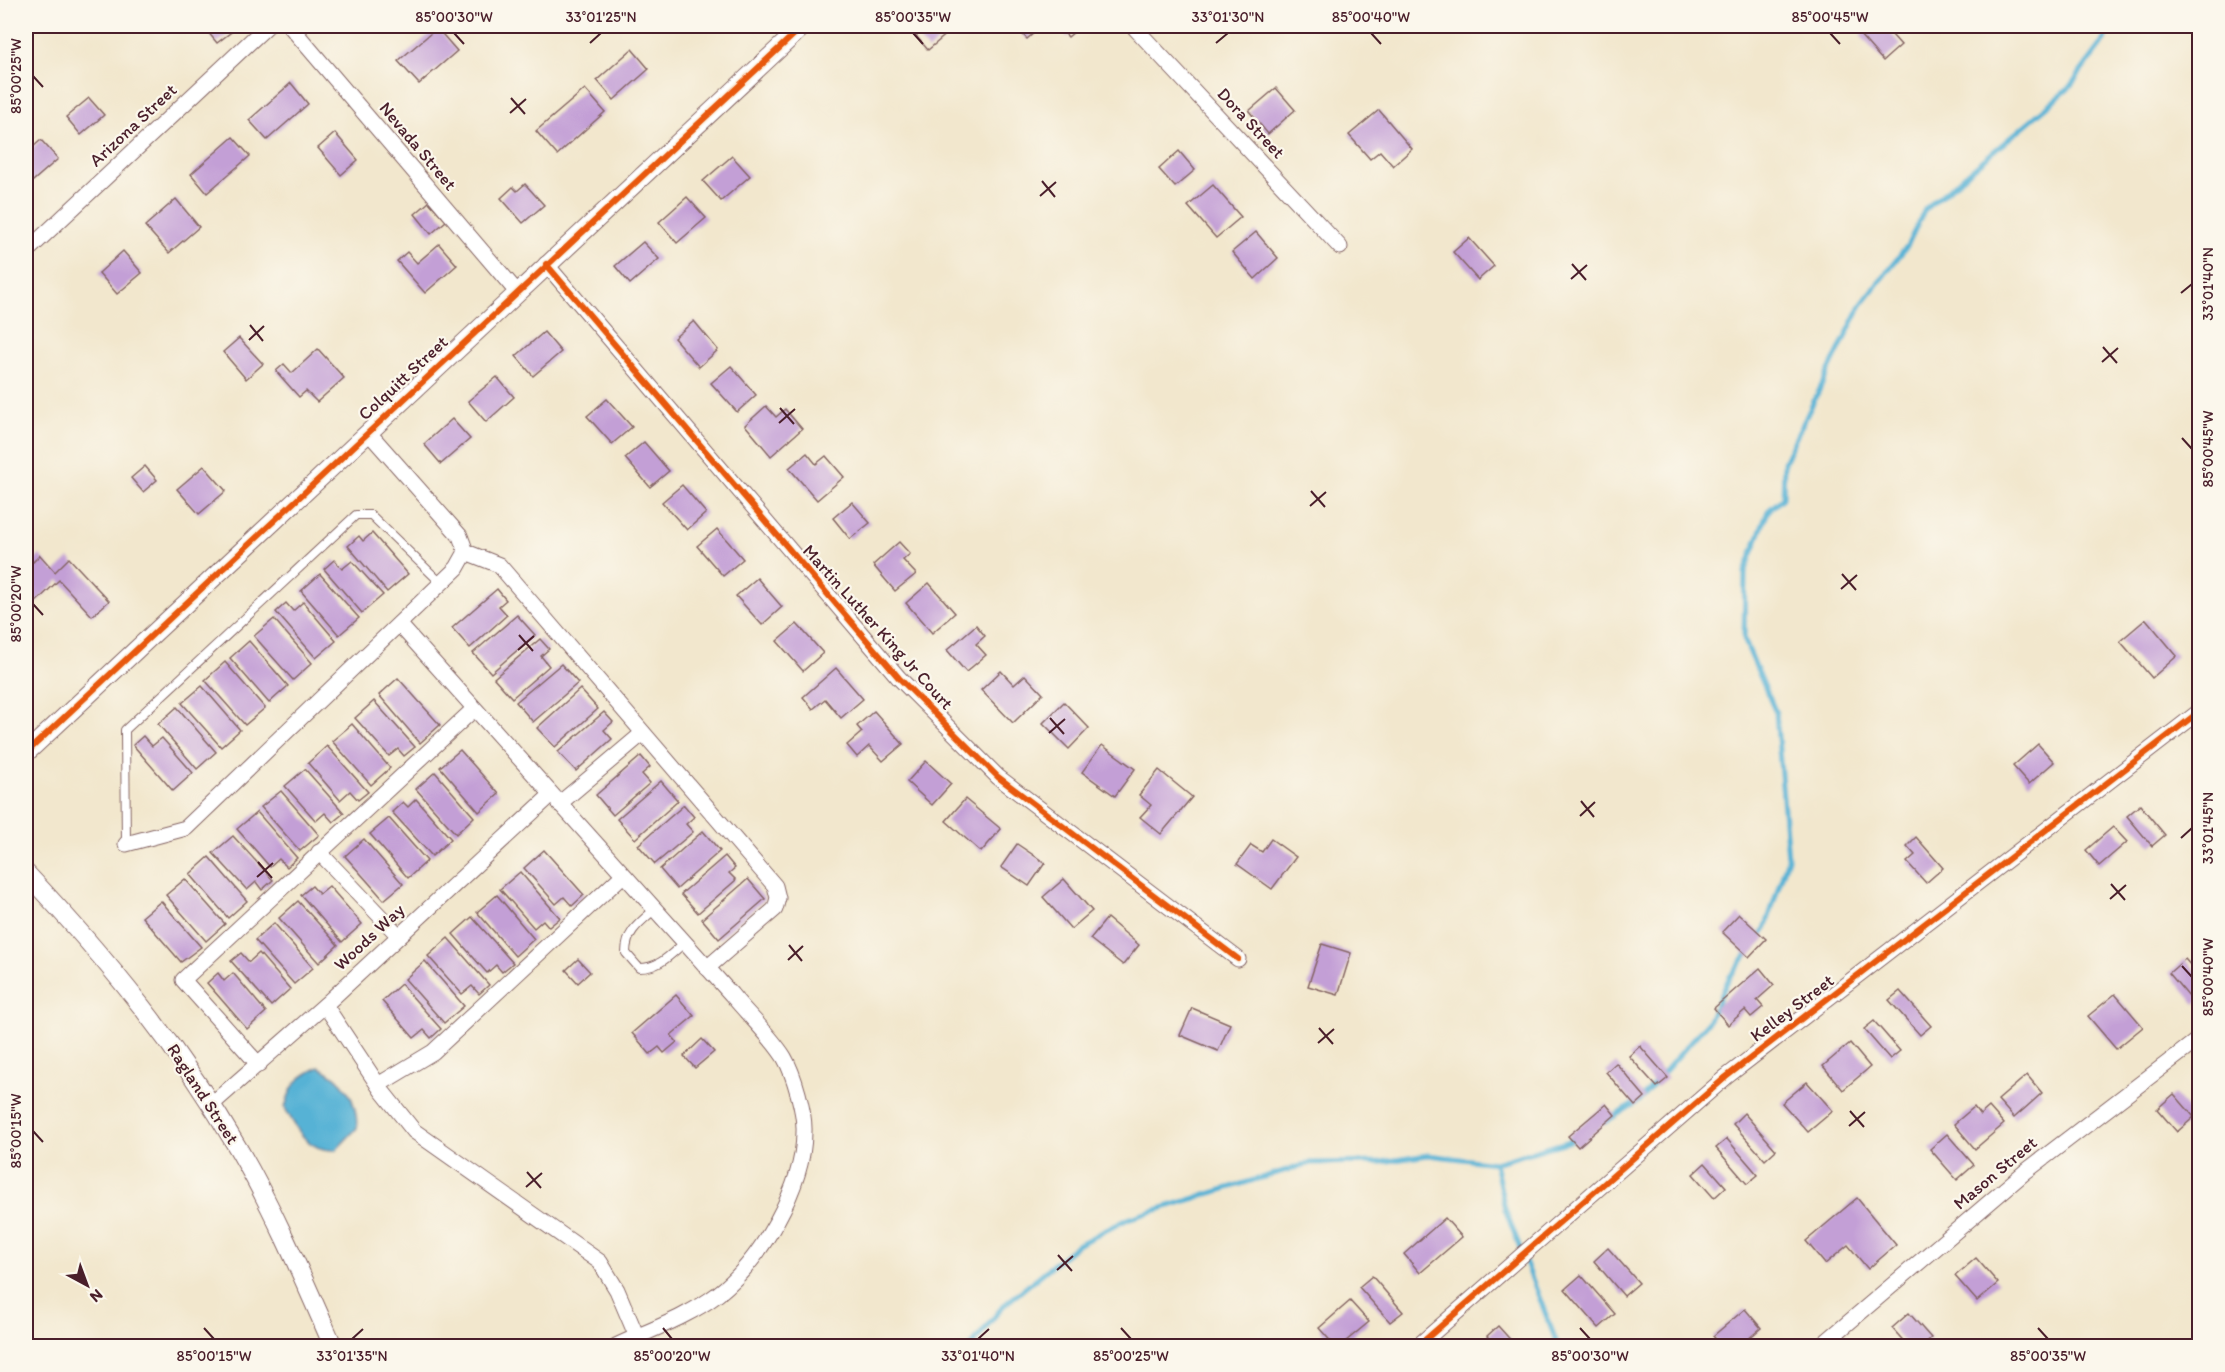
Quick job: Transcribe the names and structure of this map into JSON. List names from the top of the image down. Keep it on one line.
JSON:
{"streets":{"street":["Dora Street","Arizona Street","Nevada Street","Colquitt Street","Martin Luther King Jr Court","Woods Way","Kelley Street","Ragland Street","Mason Street"]},"crossings":[["Nevada Street","Colquitt Street"],["Colquitt Street","Martin Luther King Jr Court"],["Woods Way","Ragland Street"]],"north":"bottom right","coordinates":["85°00'30\"W","33°01'25\"N","85°00'35\"W","33°01'30\"N","85°00'40\"W","85°00'45\"W","85°00'25\"W","33°01'40\"N","85°00'20\"W","33°01'45\"N","85°00'15\"W","33°01'35\"N"]}
